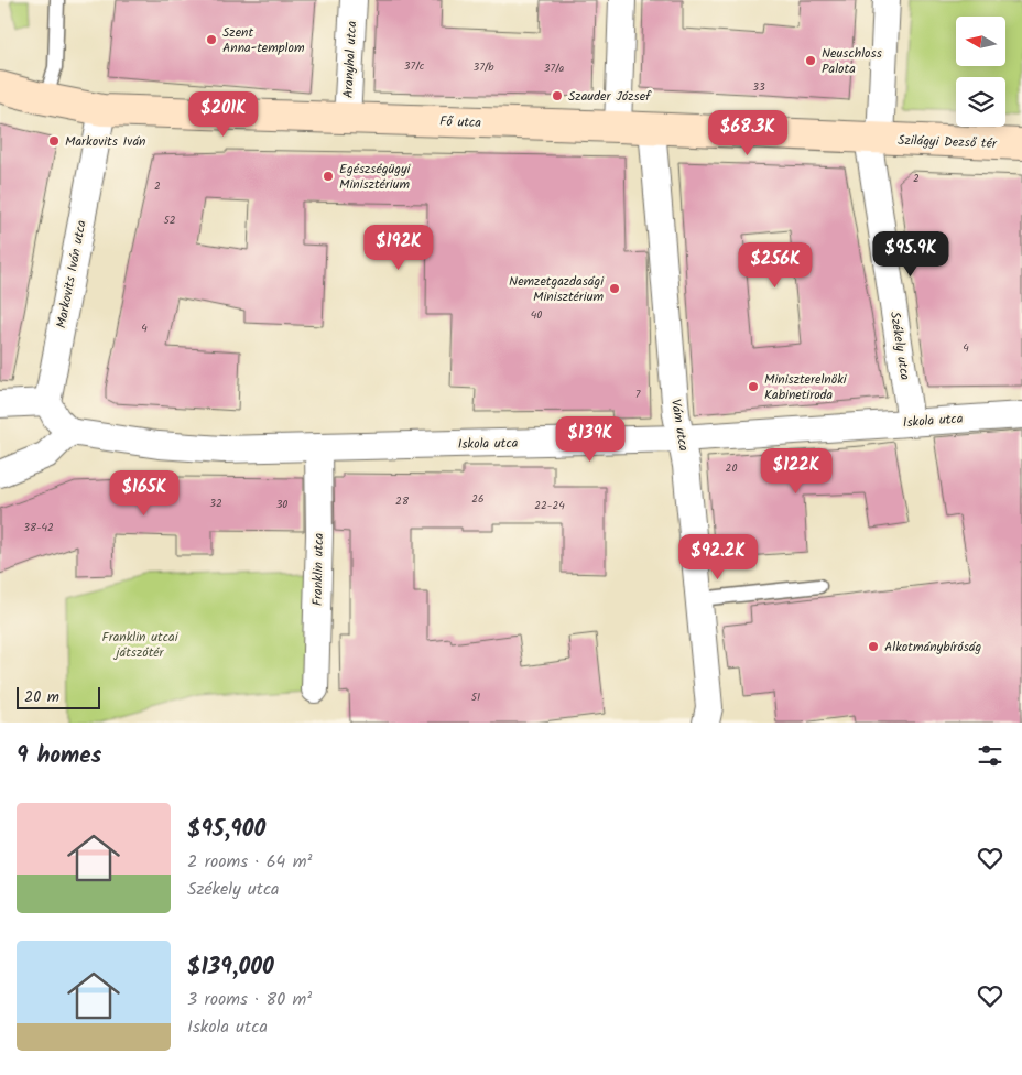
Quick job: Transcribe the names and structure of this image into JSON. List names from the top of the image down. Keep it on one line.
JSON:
{"streets":{"street":["Aranyhal utca","Fő utca","Szilágyi Dezső tér","Markovits Iván utca","Székely utca","Iskola utca","Vám utca","Franklin utca"]},"crossings":[["Aranyhal utca","Fő utca"],["Fő utca","Szilágyi Dezső tér"],["Fő utca","Markovits Iván utca"],["Fő utca","Székely utca"],["Fő utca","Vám utca"],["Szilágyi Dezső tér","Székely utca"],["Székely utca","Iskola utca"],["Iskola utca","Vám utca"],["Iskola utca","Franklin utca"]],"parks":["Franklin utcai játszótér"],"places":["Szent Anna-templom","Neuschloss Palota","Szauder József","Markovits Iván","Egészségügyi Minisztérium","Nemzetgazdasági Minisztérium","Miniszterelnöki Kabinetiroda","Alkotmánybíróság"],"house_numbers":["37/c","37/b","37/a","33","2","2","52","40","4","4","7","20","26","28","32","30","22-24","38-42","51"],"scale_bar":"20 m","north":"left","page":{"price":["$201K","$68.3K","$192K","$95.9K","$256K","$139K","$122K","$165K","$92.2K"],"scale":"20 m","heading":"9 homes","list":[{"name":"$95,900","note":"2 rooms · 64 m² · Székely utca"},{"name":"$139,000","note":"3 rooms · 80 m² · Iskola utca"}]}}
